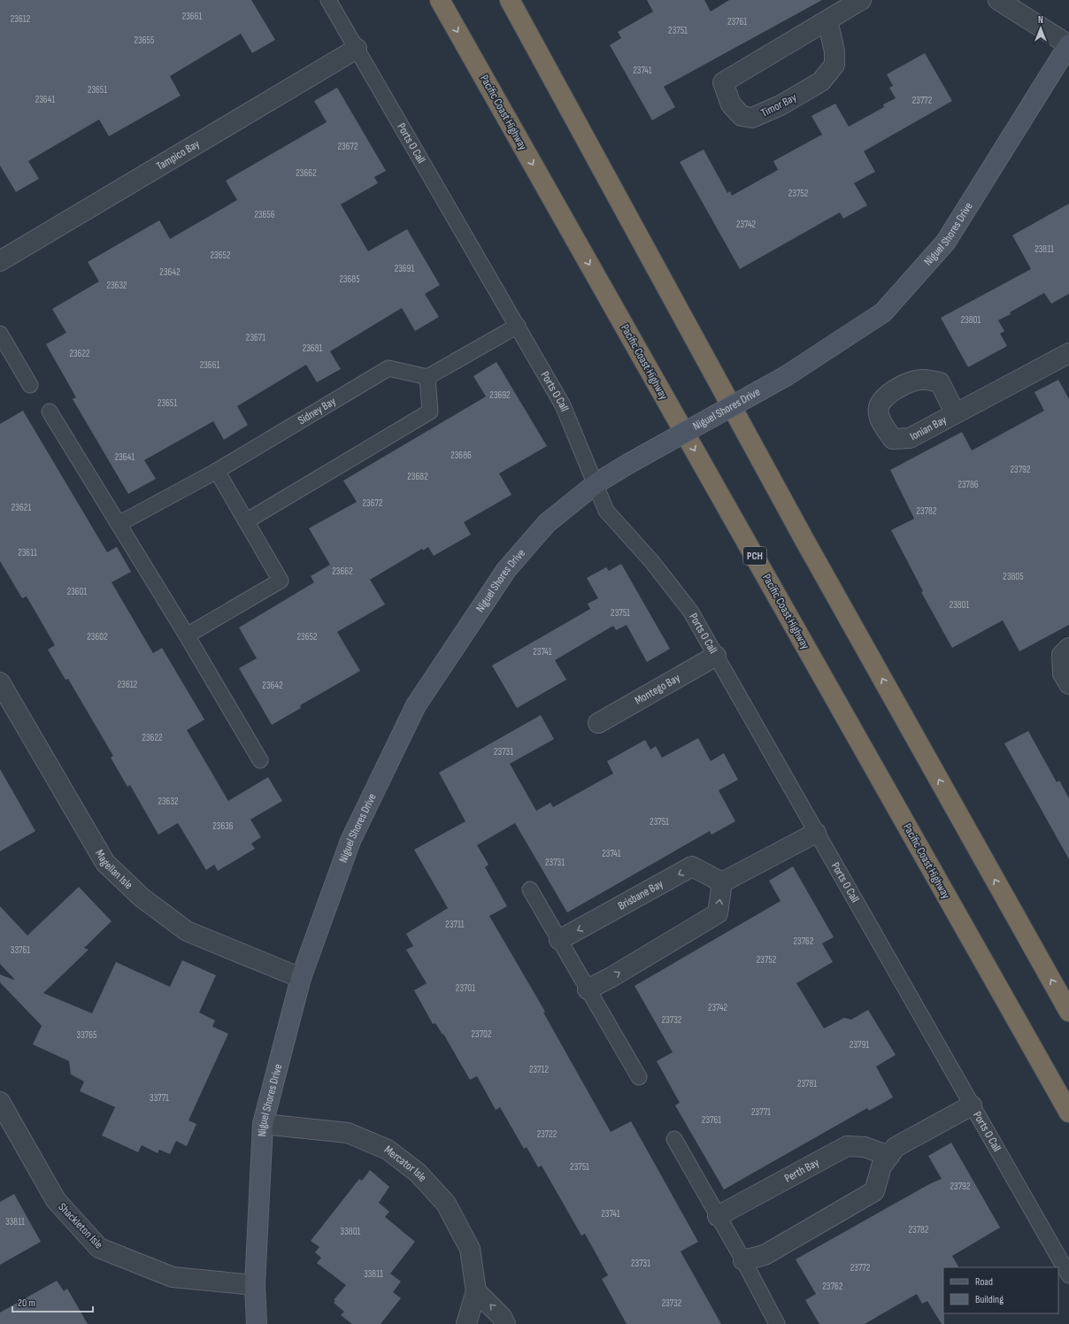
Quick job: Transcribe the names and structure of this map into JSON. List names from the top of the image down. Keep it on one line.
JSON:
{"streets":{"highway":["Pacific Coast Highway","PCH"],"street":["Timor Bay","Tampico Bay","Niguel Shores Drive","Ionian Bay","Montego Bay","Magellan Isle","Brisbane Bay","Mercator Isle","Perth Bay","Shackleton Isle"],"lane":["Ports O Call","Sidney Bay"]},"crossings":[["Ports O Call","Tampico Bay"],["Ports O Call","Niguel Shores Drive"],["Ports O Call","Montego Bay"],["Niguel Shores Drive","Magellan Isle"],["Niguel Shores Drive","Mercator Isle"],["Niguel Shores Drive","Shackleton Isle"]],"one_way":["Brisbane Bay"],"house_numbers":["23661","23612","23761","23751","23655","23741","23651","23641","23772","23672","23662","23752","23656","23742","23811","23652","23691","23642","23685","23632","23801","23671","23681","23622","23661","23692","23651","23686","23641","23792","23682","23786","23672","23621","23782","23611","23662","23805","23601","23801","23751","23602","23652","23741","23612","23642","23622","23731","23632","23751","23636","23741","23731","23711","23762","33761","23752","23701","23742","23732","23702","33765","23791","23712","23781","33771","23771","23761","23722","23751","23792","23741","33811","23782","33801","23731","23772","33811","23762","23732"],"legend":["Road","Building"],"scale_bar":"20 m","north":"top"}
